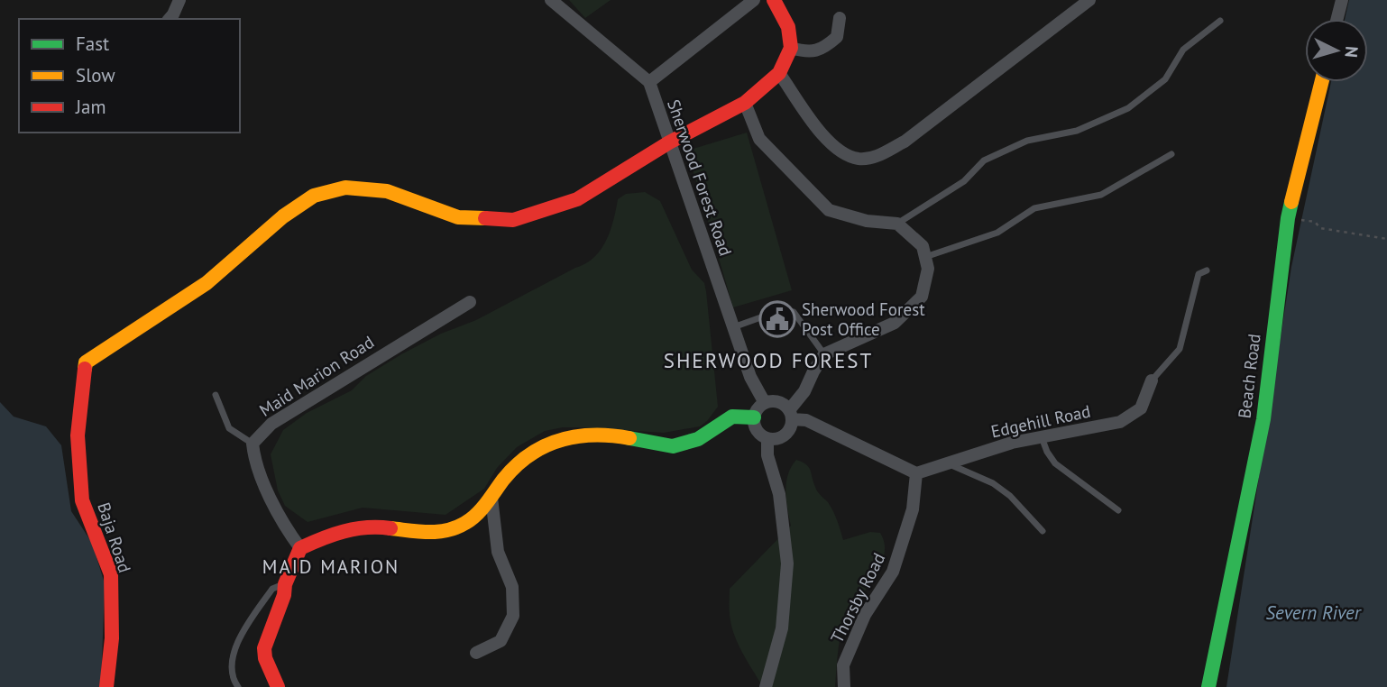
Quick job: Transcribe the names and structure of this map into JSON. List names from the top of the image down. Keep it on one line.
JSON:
{"streets":{"street":["Sherwood Forest Road","Maid Marion Road","Beach Road","Edgehill Road","Baja Road","Thorsby Road"]},"crossings":[["Sherwood Forest Road","Baja Road"],["Edgehill Road","Thorsby Road"]],"districts":["SHERWOOD FOREST","MAID MARION"],"water":["Severn River"],"places":{"public building":["Sherwood Forest Post Office"]},"legend":["Fast","Slow","Jam"],"north":"right"}
